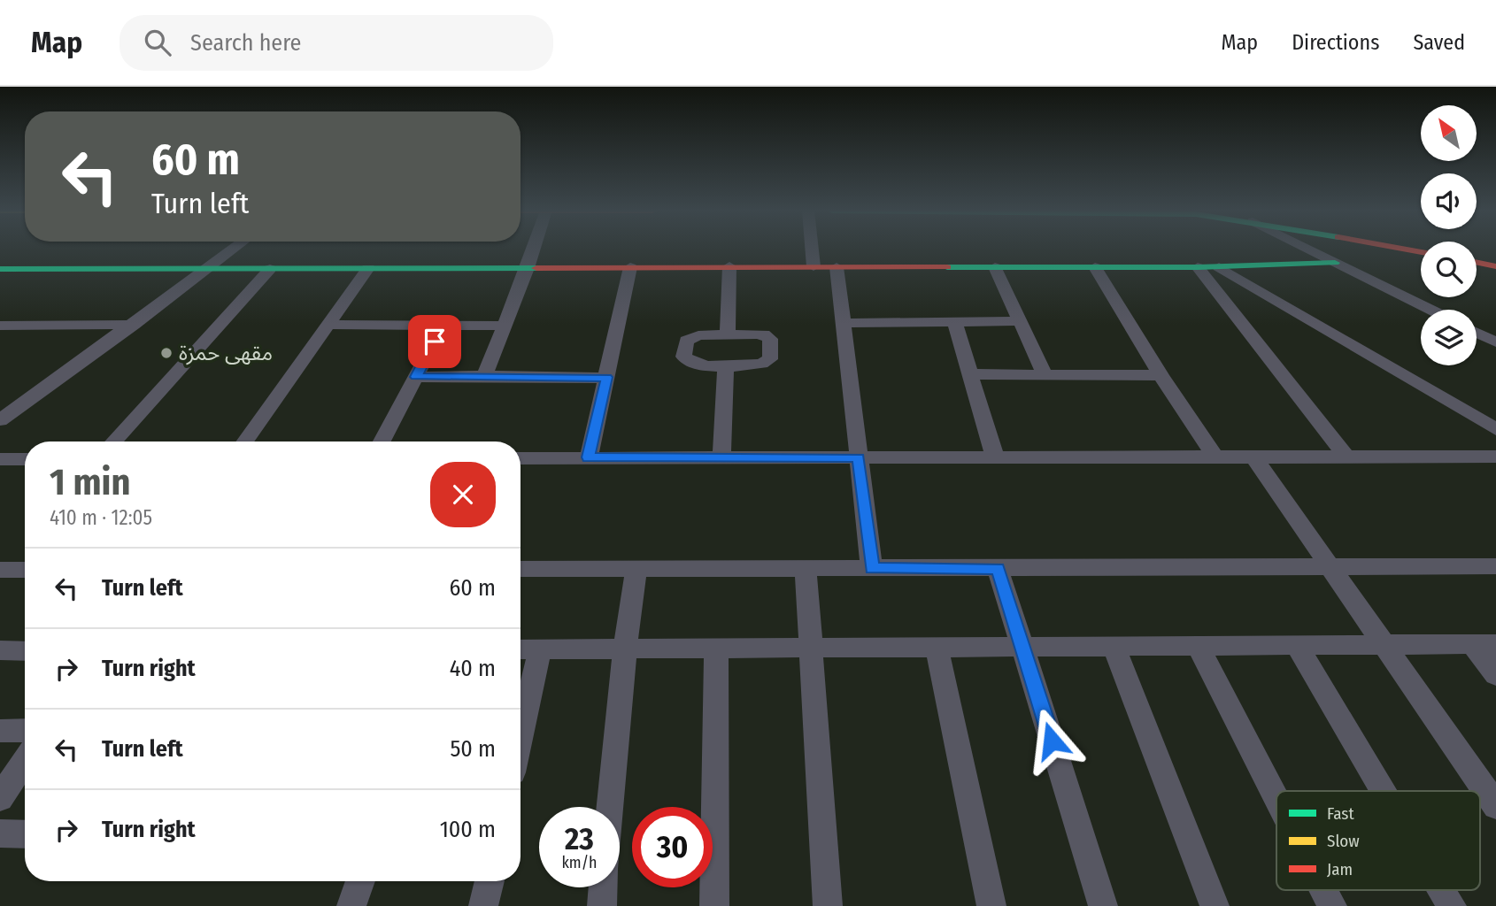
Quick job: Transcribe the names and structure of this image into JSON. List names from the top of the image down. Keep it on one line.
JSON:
{"places":["مقهى حمزة"],"legend":["Fast","Slow","Jam"],"north":"top left","page":{"header":"Map","search":"Search here","nav":["Map","Directions","Saved"],"turn":["60 m","Turn left"],"heading":["1 min","410 m · 12:05"],"list":[{"name":"Turn left","value":"60 m"},{"name":"Turn right","value":"40 m"},{"name":"Turn left","value":"50 m"},{"name":"Turn right","value":"100 m"}],"speed":"23 km/h","limit":"30"}}
